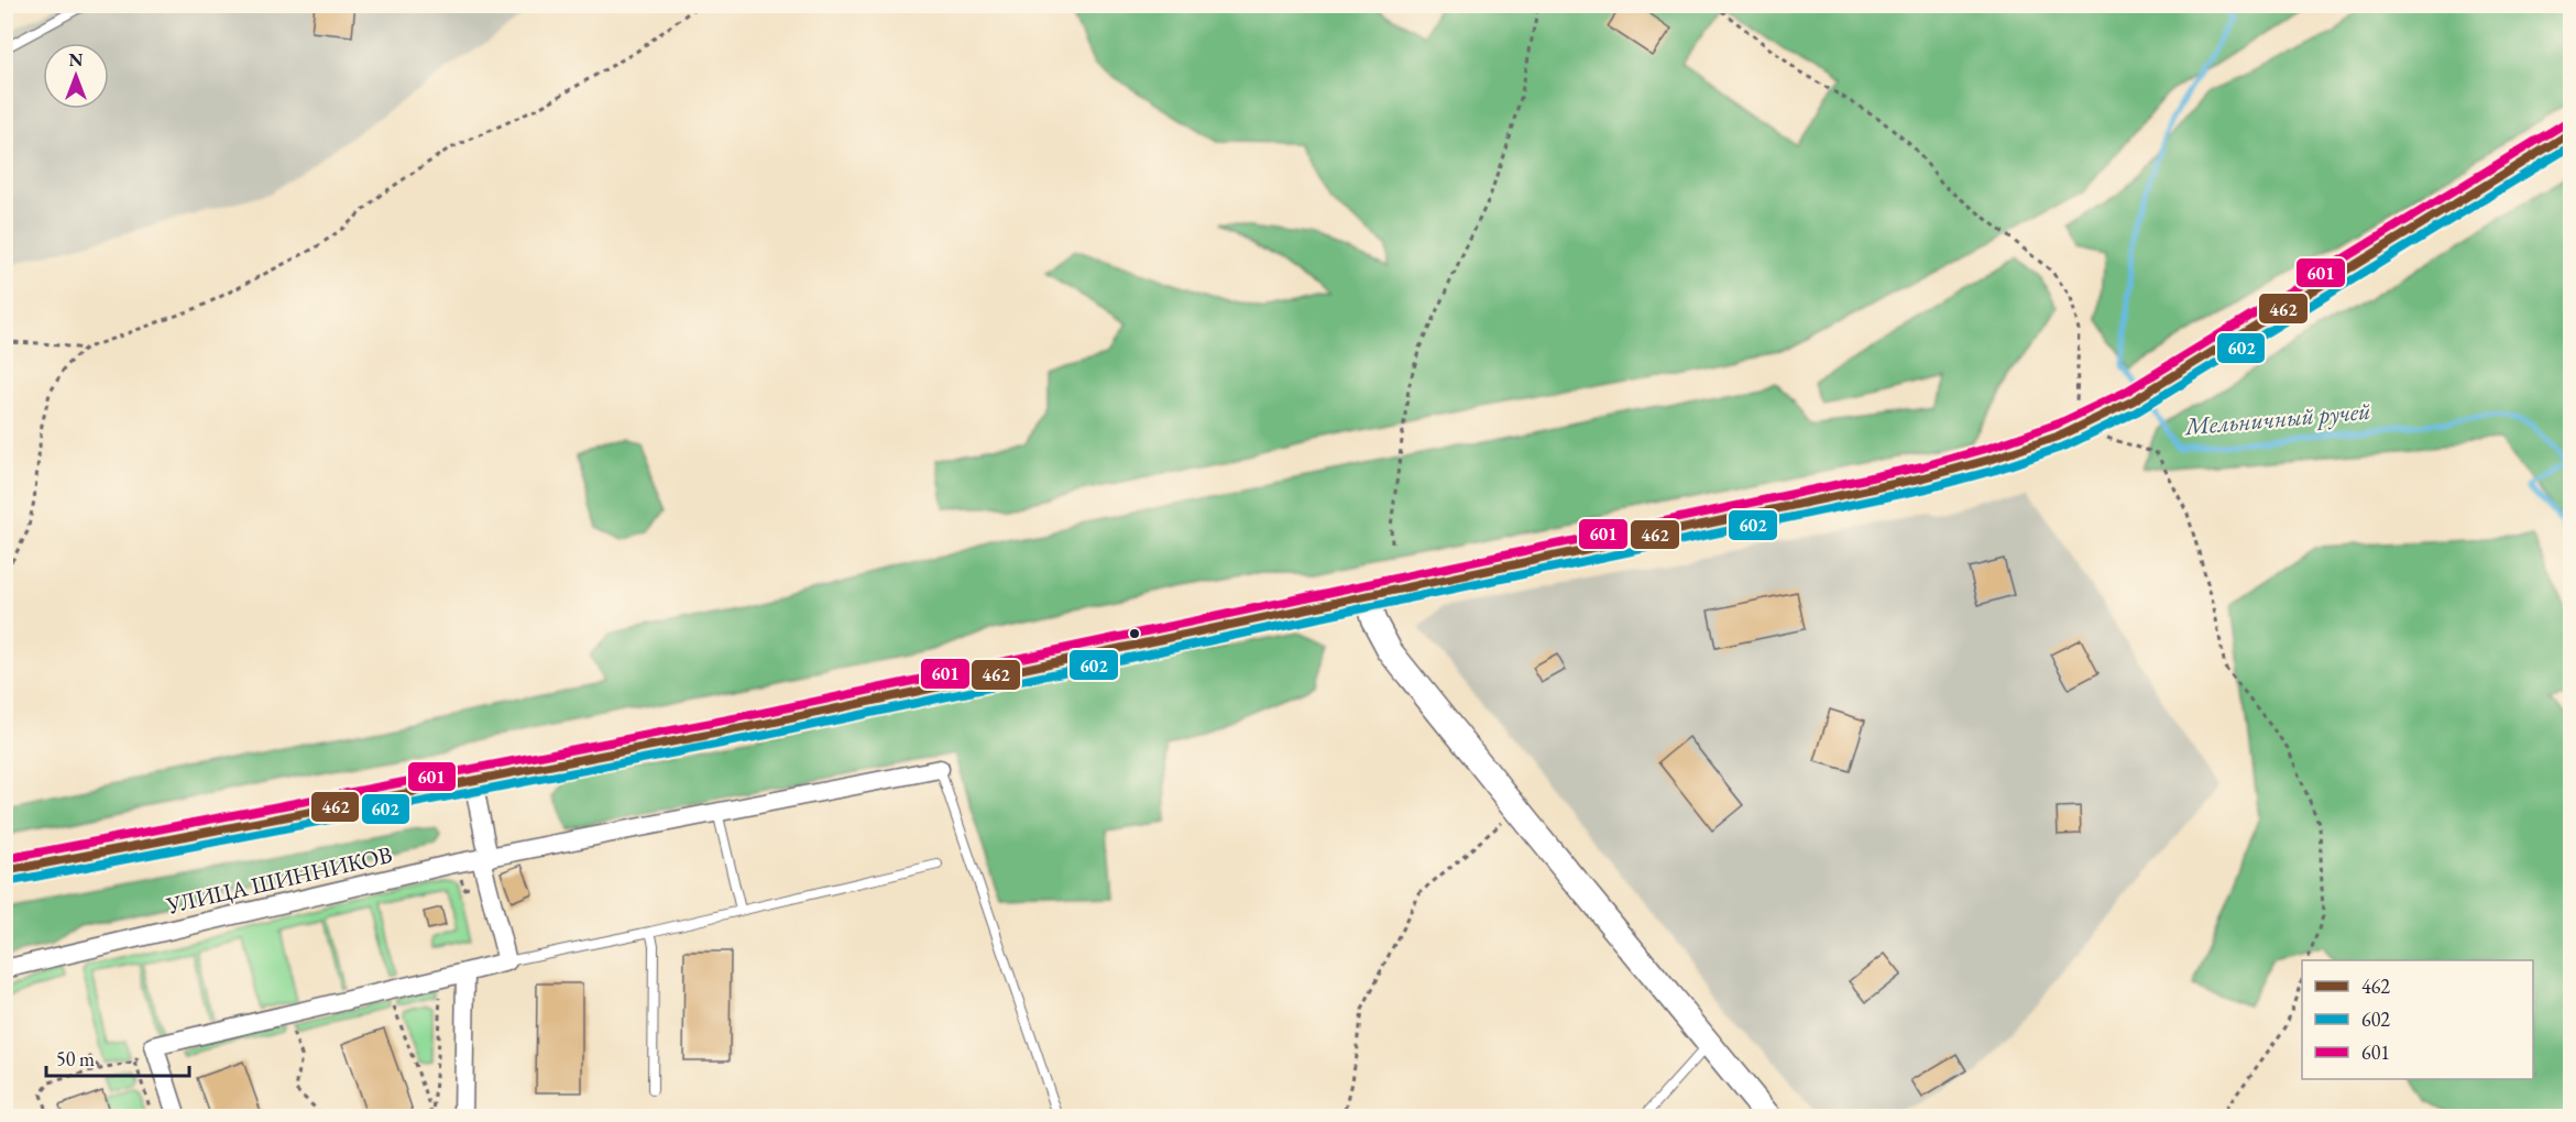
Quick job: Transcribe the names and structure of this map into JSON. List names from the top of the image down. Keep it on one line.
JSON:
{"streets":{"street":["УЛИЦА ШИННИКОВ"]},"water":["Мельничный ручей"],"lines":["transit line 601","transit line 462","transit line 602"],"legend":["462","602","601"],"scale_bar":"50 m","north":"top"}
